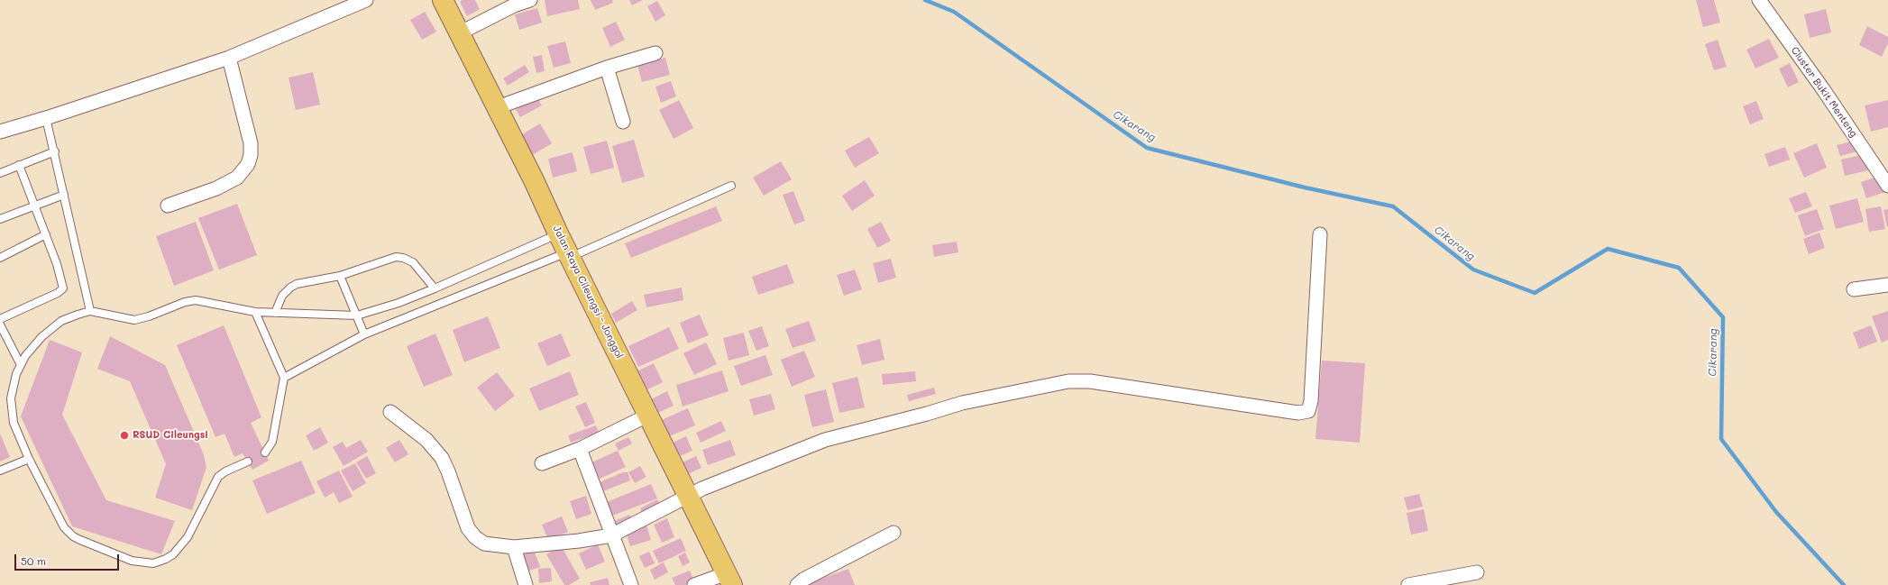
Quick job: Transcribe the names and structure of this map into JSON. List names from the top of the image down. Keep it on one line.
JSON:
{"streets":{"main road":["Jalan Raya Cileungsi - Jonggol"],"street":["Cluster Bukit Menteng"]},"water":["Cikarang"],"places":["RSUD Cileungsi"],"scale_bar":"50 m"}
